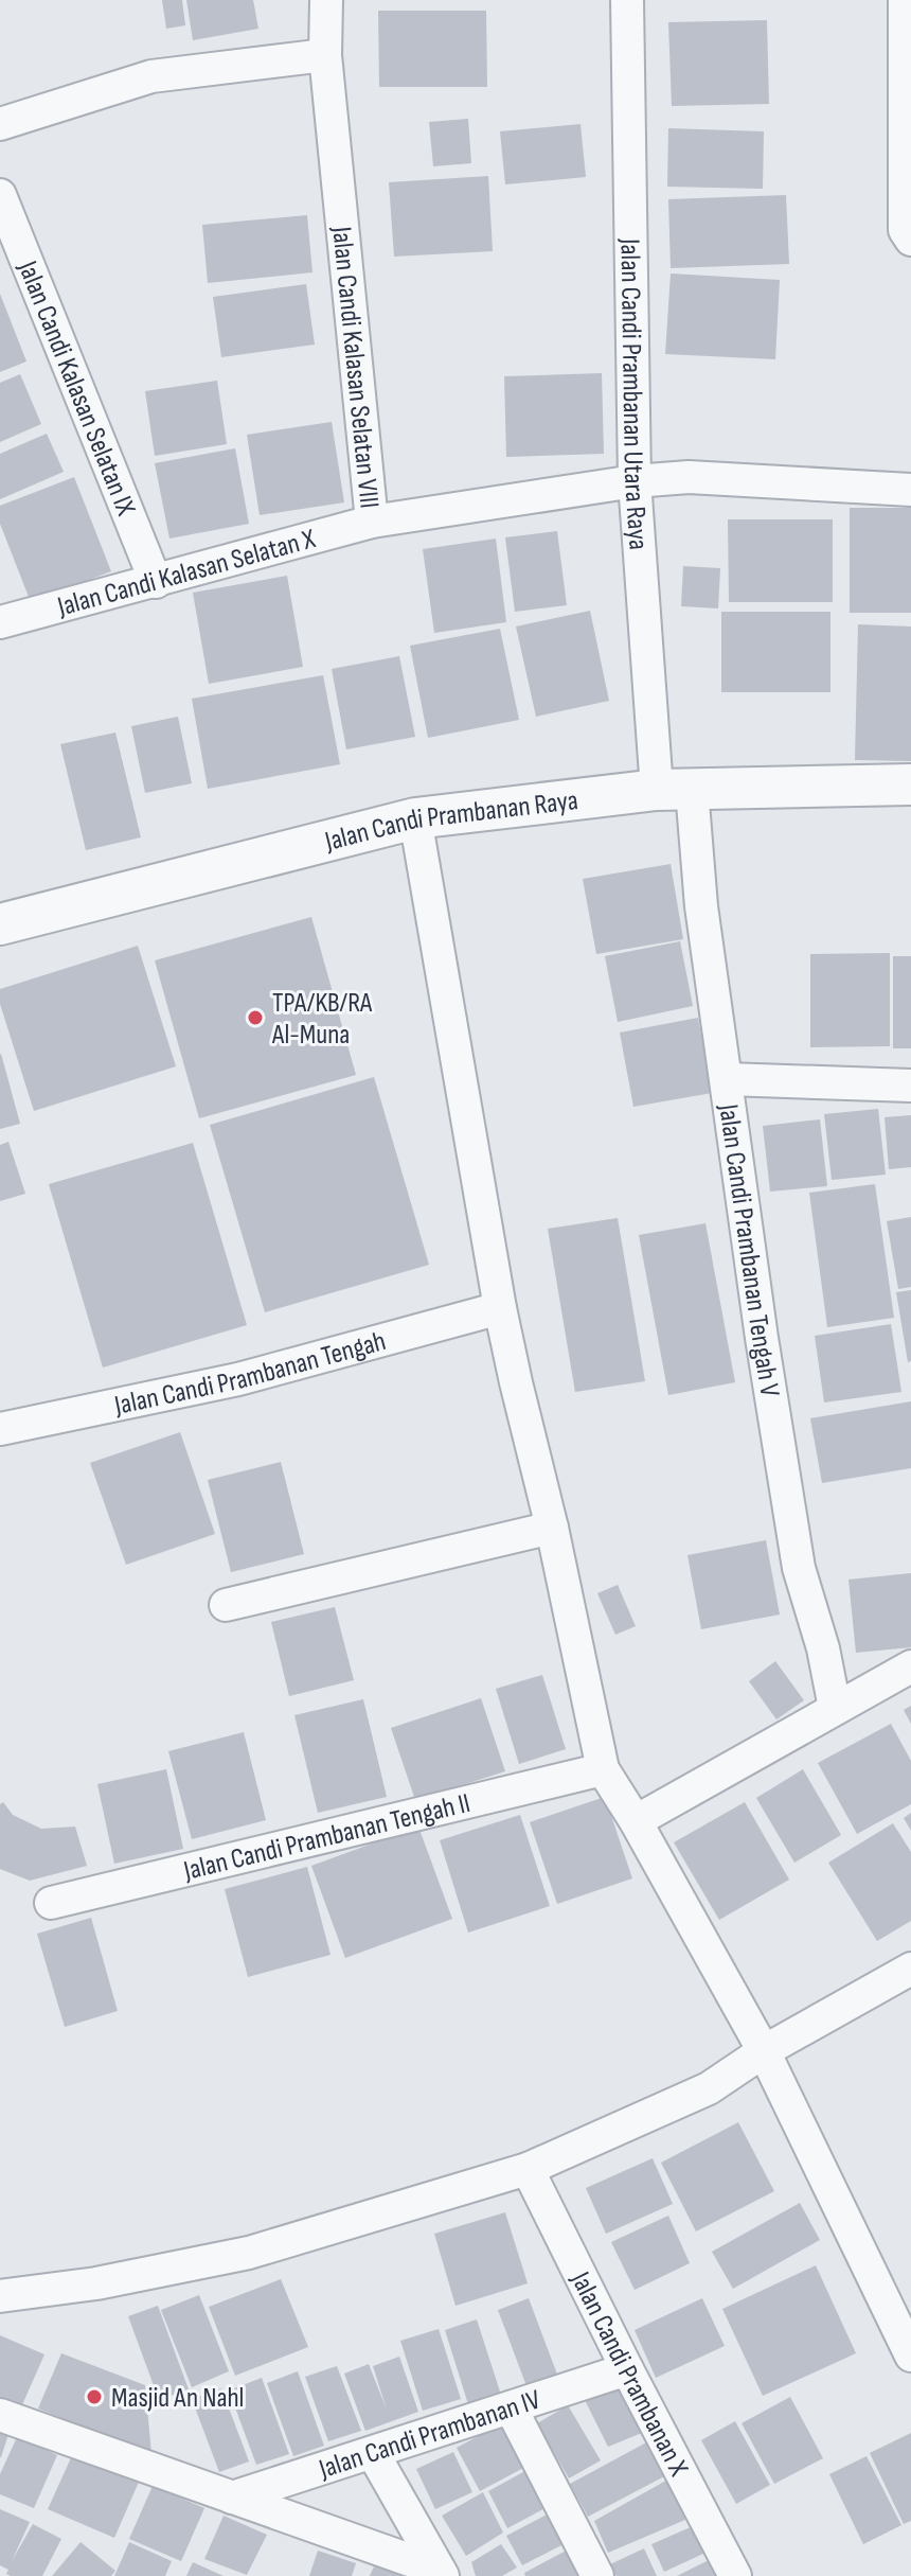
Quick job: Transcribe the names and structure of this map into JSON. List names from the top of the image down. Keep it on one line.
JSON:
{"streets":{"street":["Jalan Candi Kalasan Selatan VIII","Jalan Candi Kalasan Selatan IX","Jalan Candi Prambanan Utara Raya","Jalan Candi Kalasan Selatan X","Jalan Candi Prambanan Raya","Jalan Candi Prambanan Tengah V","Jalan Candi Prambanan Tengah","Jalan Candi Prambanan Tengah II","Jalan Candi Prambanan X","Jalan Candi Prambanan IV"]},"crossings":[["Jalan Candi Kalasan Selatan VIII","Jalan Candi Prambanan Utara Raya"],["Jalan Candi Kalasan Selatan VIII","Jalan Candi Kalasan Selatan X"],["Jalan Candi Kalasan Selatan IX","Jalan Candi Kalasan Selatan X"],["Jalan Candi Prambanan Utara Raya","Jalan Candi Prambanan Raya"],["Jalan Candi Prambanan Utara Raya","Jalan Candi Prambanan Tengah V"],["Jalan Candi Prambanan Raya","Jalan Candi Prambanan Tengah V"],["Jalan Candi Prambanan X","Jalan Candi Prambanan IV"]],"places":["TPA/KB/RA Al-Muna","Masjid An Nahl"]}
